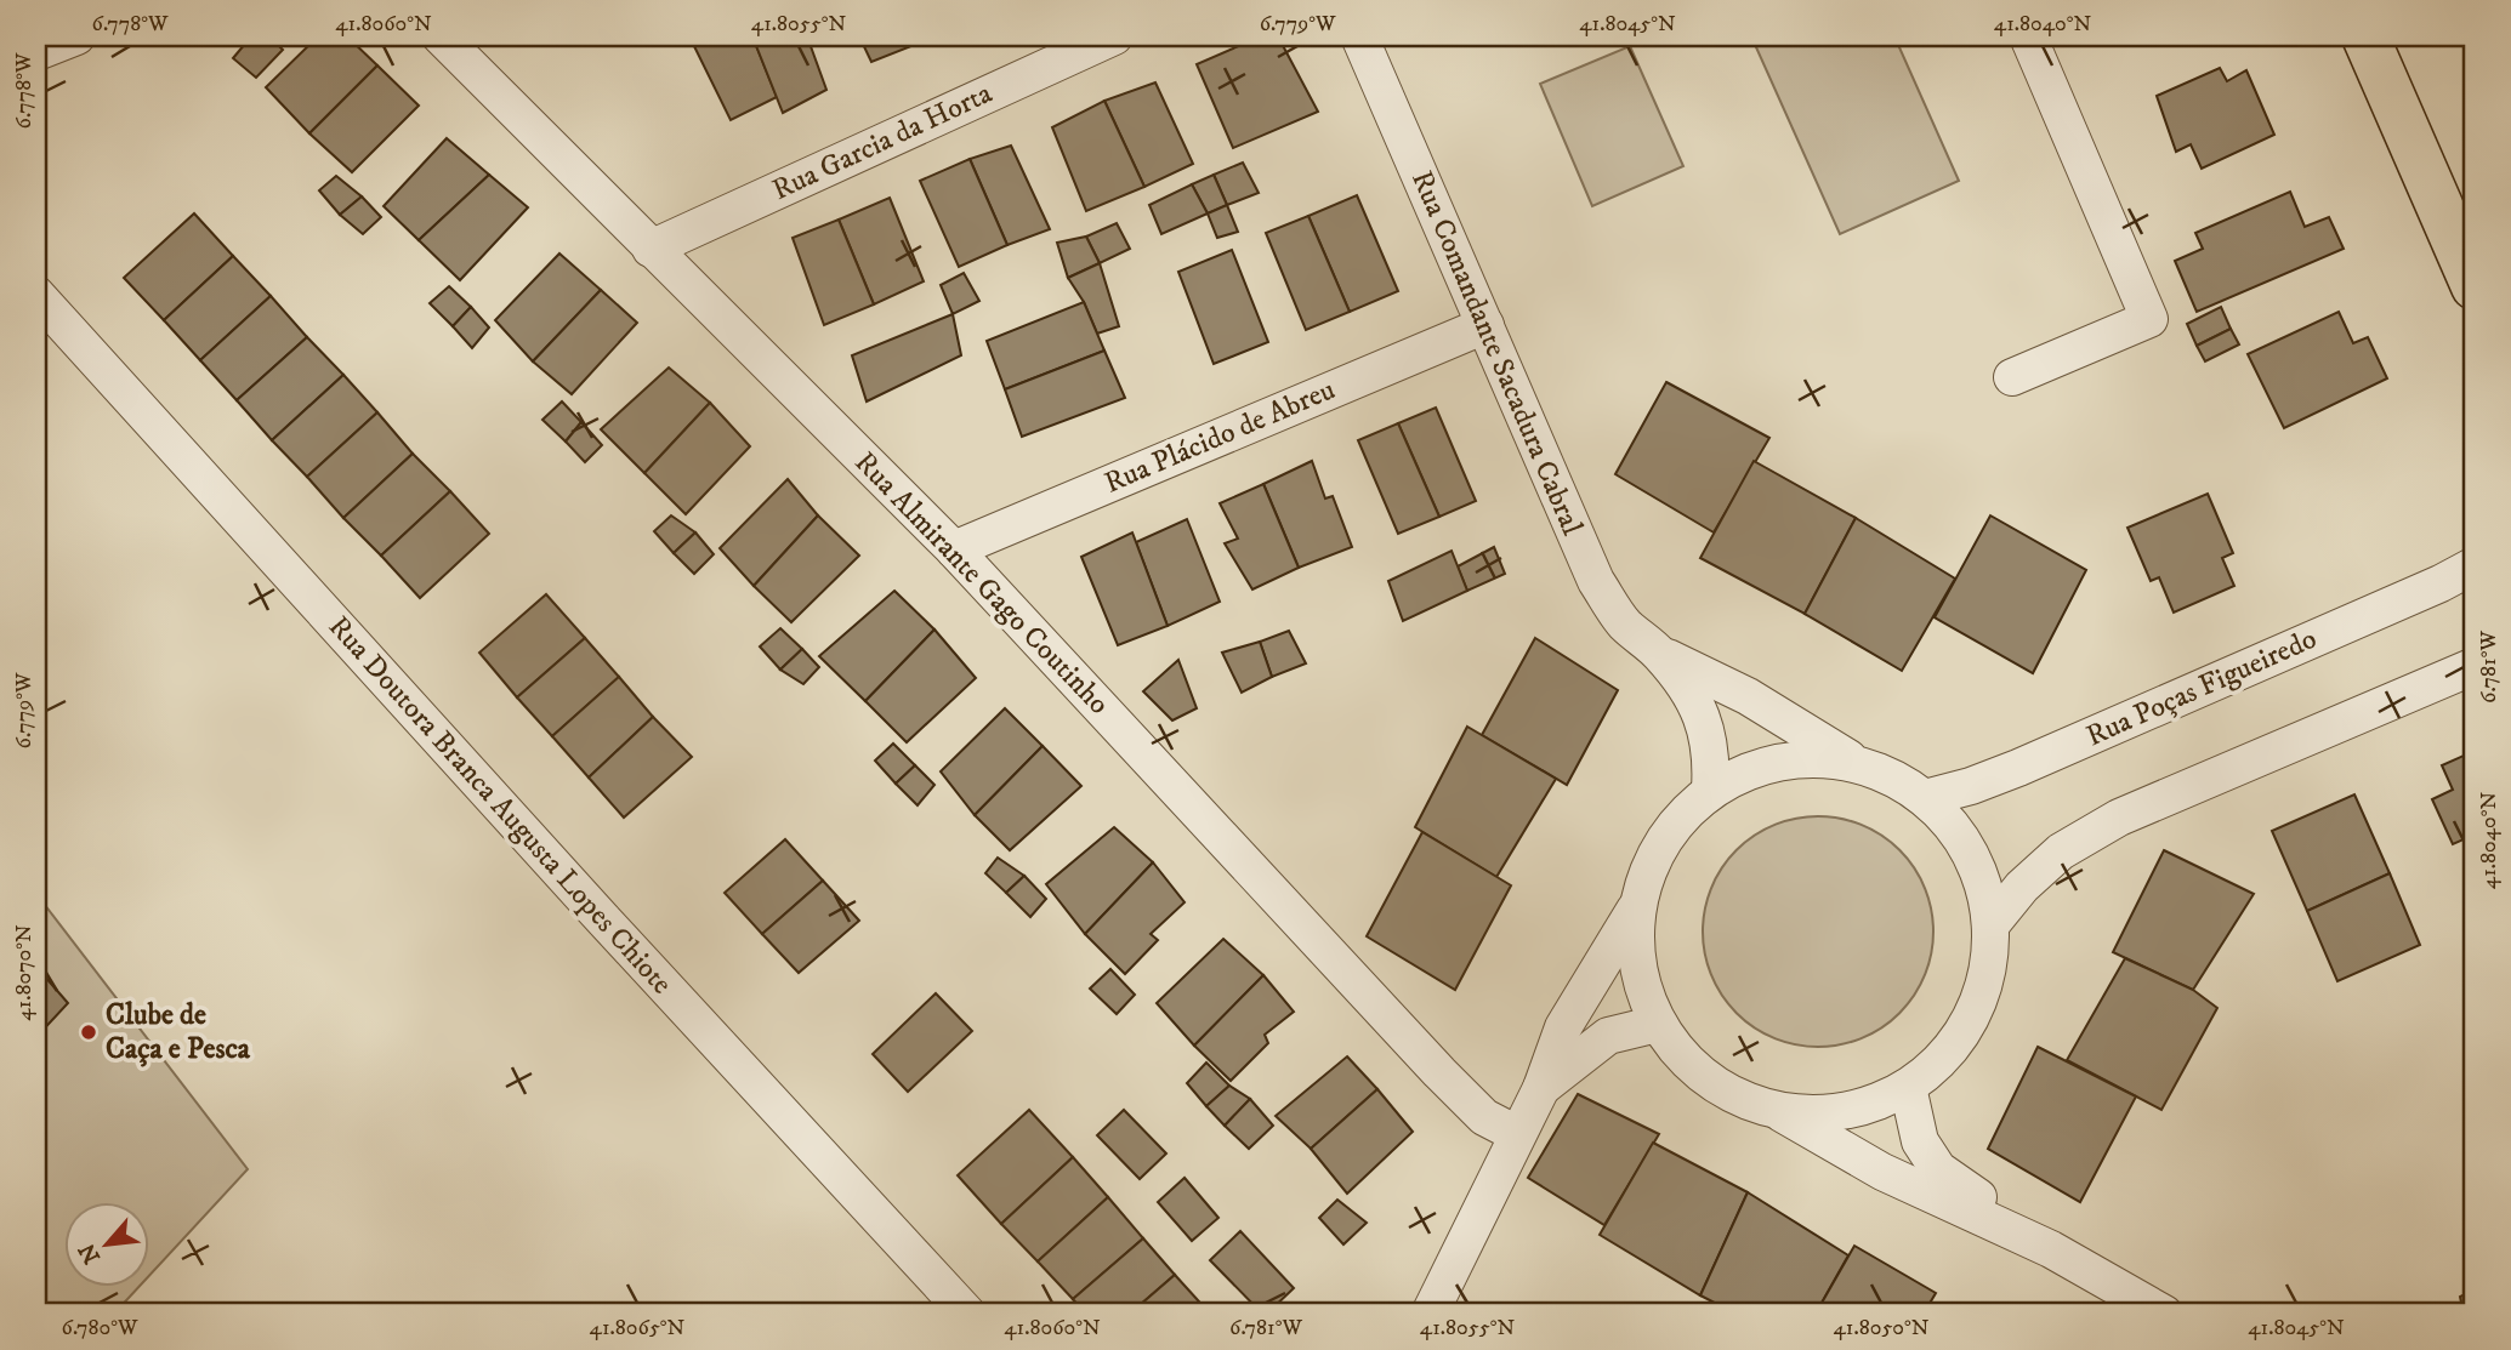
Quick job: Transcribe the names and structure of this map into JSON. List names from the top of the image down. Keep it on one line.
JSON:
{"streets":{"street":["Rua Garcia da Horta","Rua Comandante Sacadura Cabral","Rua Plácido de Abreu","Rua Almirante Gago Coutinho","Rua Poças Figueiredo","Rua Doutora Branca Augusta Lopes Chiote"]},"crossings":[["Rua Garcia da Horta","Rua Almirante Gago Coutinho"],["Rua Comandante Sacadura Cabral","Rua Plácido de Abreu"],["Rua Plácido de Abreu","Rua Almirante Gago Coutinho"]],"places":["Clube de Caça e Pesca"],"north":"bottom left","coordinates":["6.778°W","41.8060°N","41.8055°N","6.779°W","41.8045°N","41.8040°N","6.781°W","41.8070°N","6.780°W","41.8065°N","41.8050°N"]}
